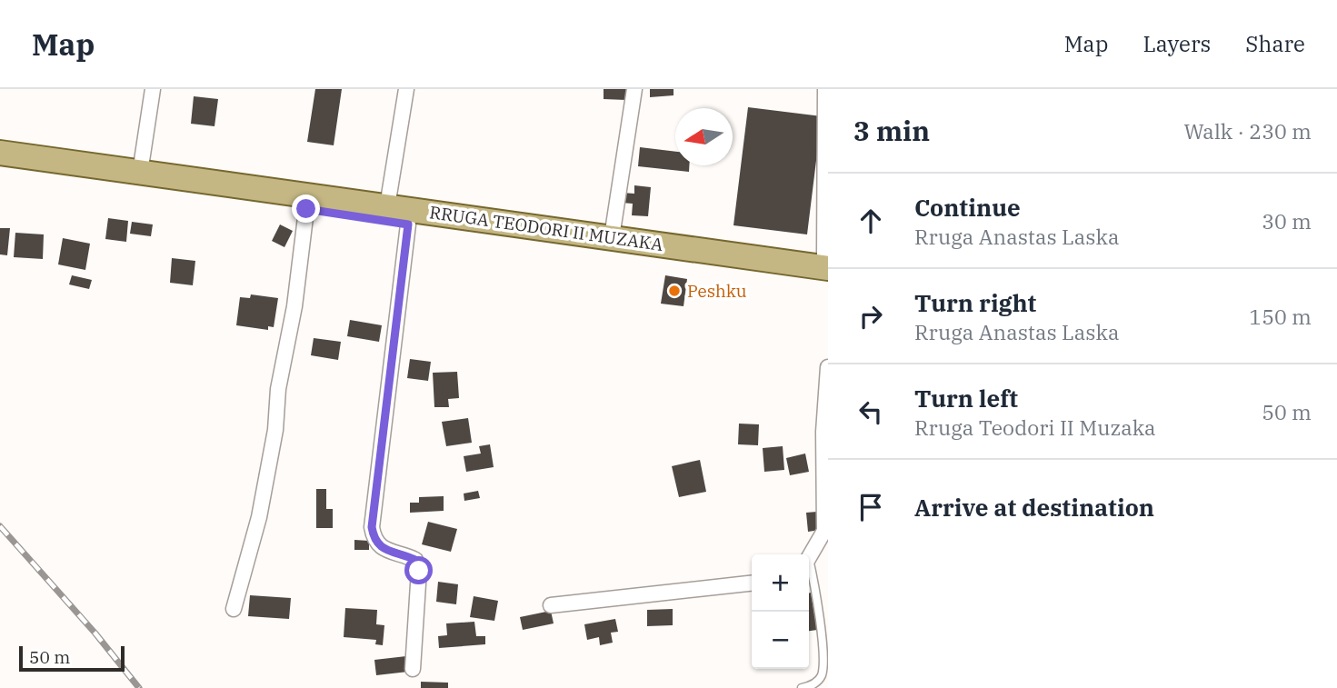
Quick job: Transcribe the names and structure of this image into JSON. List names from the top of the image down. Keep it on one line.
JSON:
{"streets":{"main road":["RRUGA TEODORI II MUZAKA"]},"places":["Peshku"],"scale_bar":"50 m","north":"left","page":{"header":"Map","nav":["Map","Layers","Share"],"heading":["3 min","Walk · 230 m"],"list":[["Continue","Rruga Anastas Laska","30 m"],["Turn right","Rruga Anastas Laska","150 m"],["Turn left","Rruga Teodori II Muzaka","50 m"],"Arrive at destination"],"map_buttons":["+","−"],"scale":"50 m"}}
